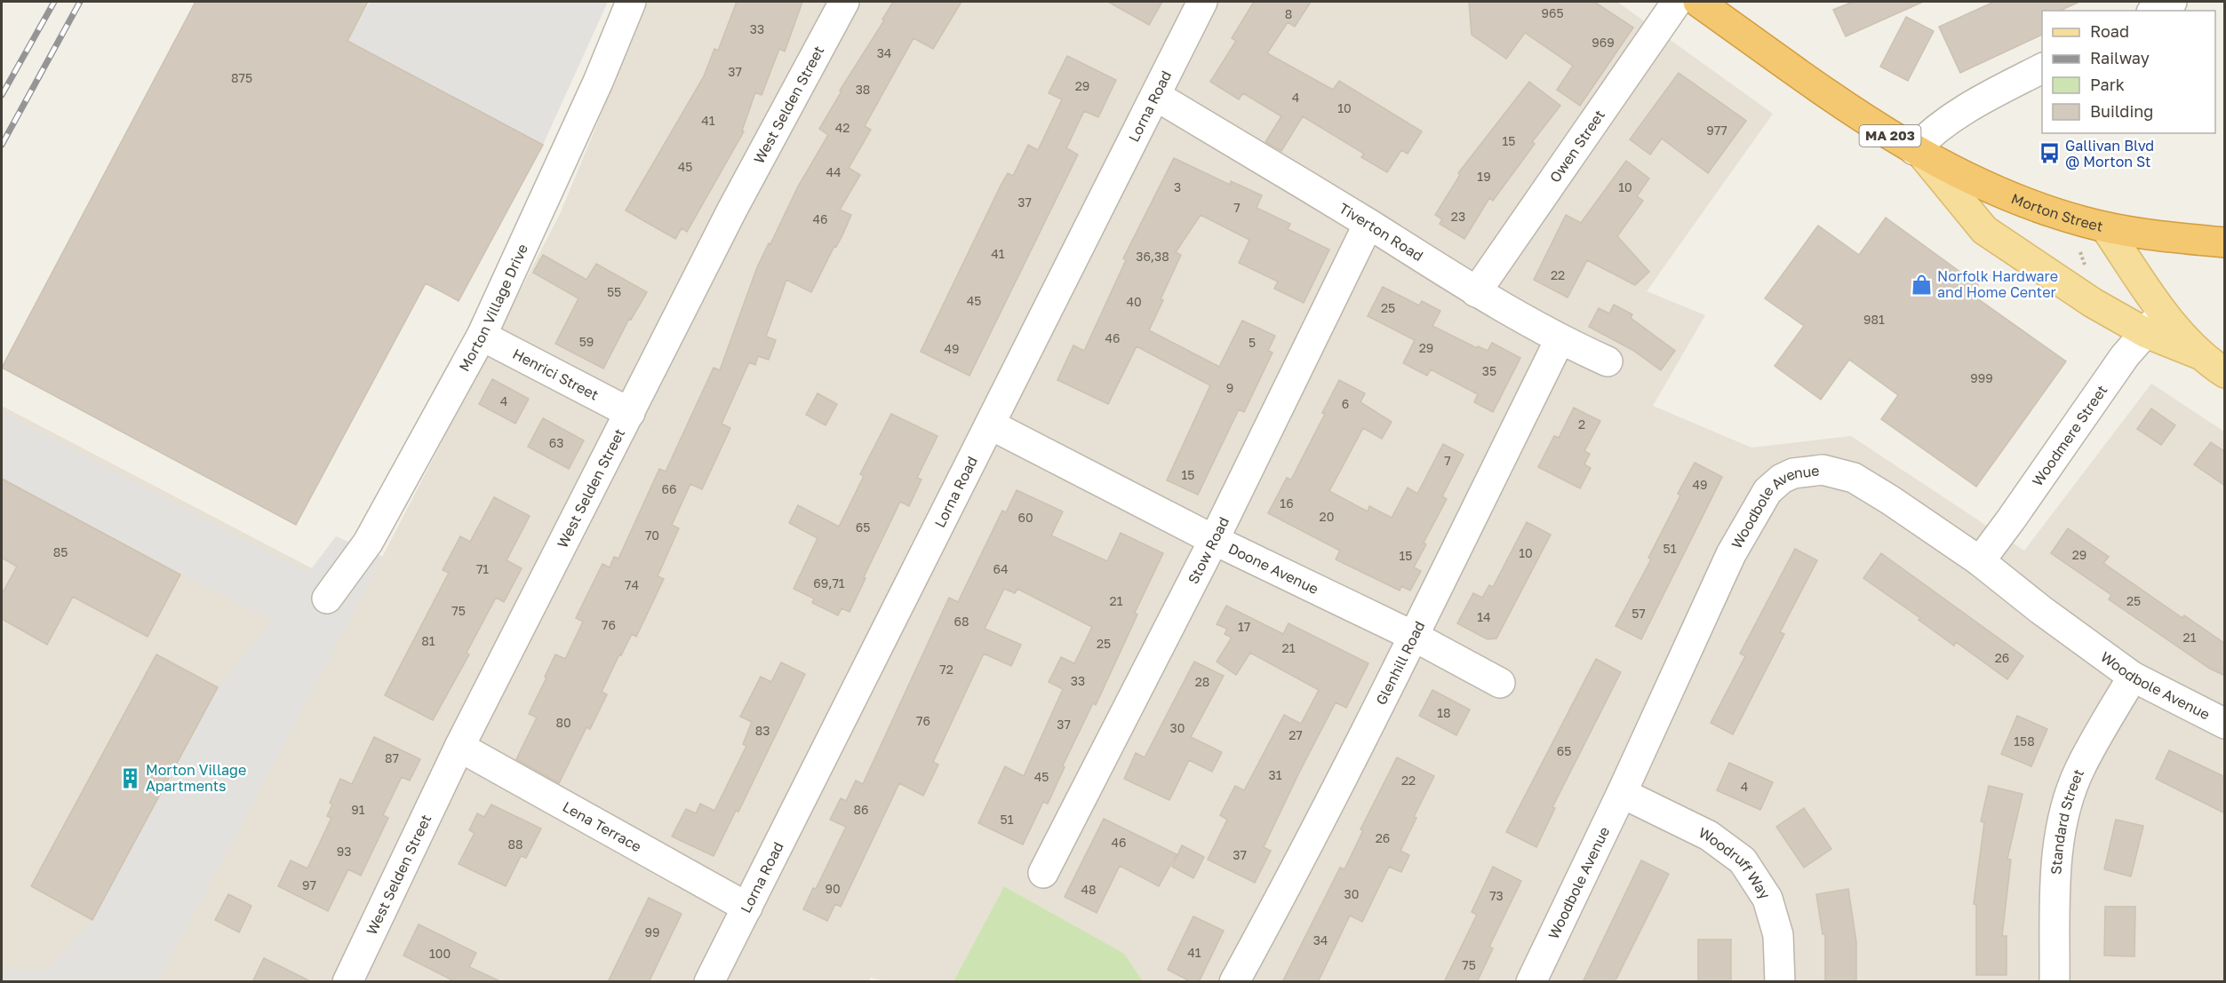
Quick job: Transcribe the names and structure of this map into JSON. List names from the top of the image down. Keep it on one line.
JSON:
{"streets":{"highway":["MA 203","Morton Street"],"street":["West Selden Street","Lorna Road","Owen Street","Tiverton Road","Morton Village Drive","Henrici Street","Woodmere Street","Woodbole Avenue","Stow Road","Doone Avenue","Glenhill Road","Standard Street","Lena Terrace","Woodruff Way"]},"crossings":[["West Selden Street","Henrici Street"],["West Selden Street","Lena Terrace"],["Lorna Road","Tiverton Road"],["Lorna Road","Doone Avenue"],["Lorna Road","Lena Terrace"],["MA 203","Morton Street"],["Owen Street","Tiverton Road"],["Morton Street","Woodmere Street"],["Tiverton Road","Stow Road"],["Tiverton Road","Glenhill Road"],["Morton Village Drive","Henrici Street"],["Woodmere Street","Woodbole Avenue"],["Woodbole Avenue","Standard Street"],["Woodbole Avenue","Woodruff Way"],["Stow Road","Doone Avenue"],["Doone Avenue","Glenhill Road"]],"places":{"bus stop":["Gallivan Blvd @ Morton St"],"shop":["Norfolk Hardware and Home Center"],"building":["Morton Village Apartments"]},"house_numbers":["965","8","33","969","34","37","875","29","38","4","10","41","42","977","15","45","44","19","3","10","37","7","23","46","41","36,38","22","55","45","40","25","981","46","59","5","29","49","35","999","9","4","6","2","63","7","15","49","66","16","20","60","65","70","51","85","10","29","15","71","64","69,71","74","21","25","75","57","14","68","76","17","21","81","25","21","26","72","33","28","18","76","80","37","30","83","27","158","65","87","31","45","22","4","91","86","51","26","46","88","93","37","97","90","48","30","73","99","34","41","100","75"],"legend":["Road","Railway","Park","Building"]}
